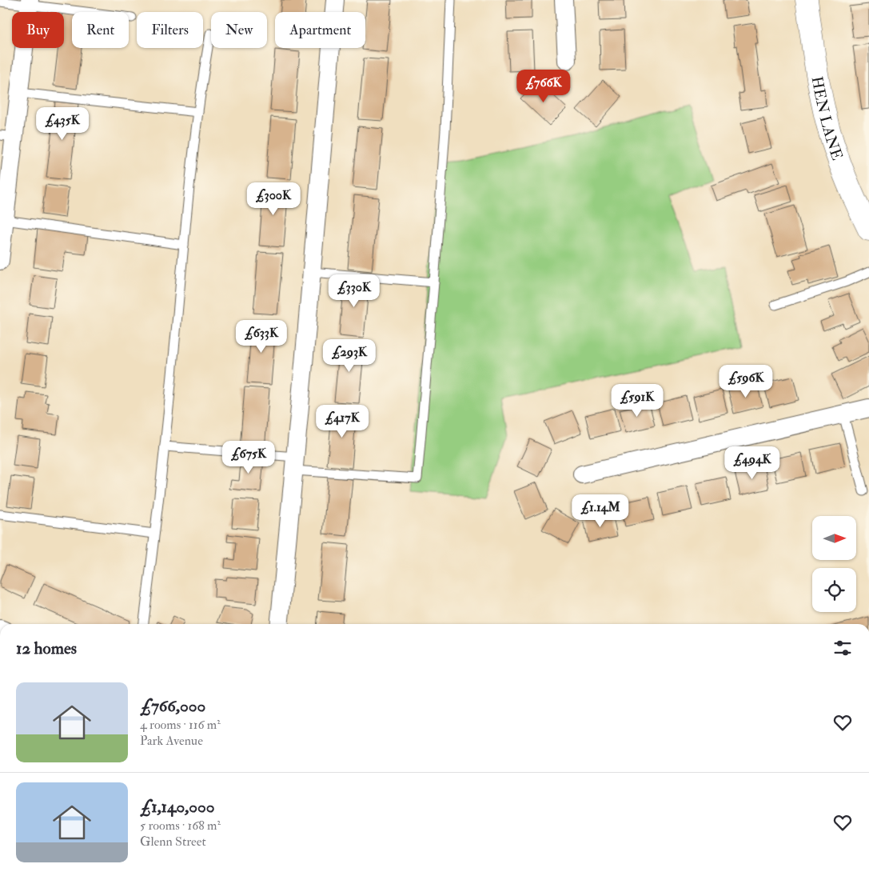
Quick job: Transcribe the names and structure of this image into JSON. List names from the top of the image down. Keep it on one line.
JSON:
{"streets":{"street":["HEN LANE"]},"north":"right","page":{"chip":["Buy","Rent","Filters","New","Apartment"],"price":["£766K","£435K","£300K","£330K","£633K","£293K","£596K","£591K","£417K","£675K","£494K","£1.14M"],"heading":"12 homes","list":[{"name":"£766,000","note":"4 rooms · 116 m² · Park Avenue"},{"name":"£1,140,000","note":"5 rooms · 168 m² · Glenn Street"}]}}
